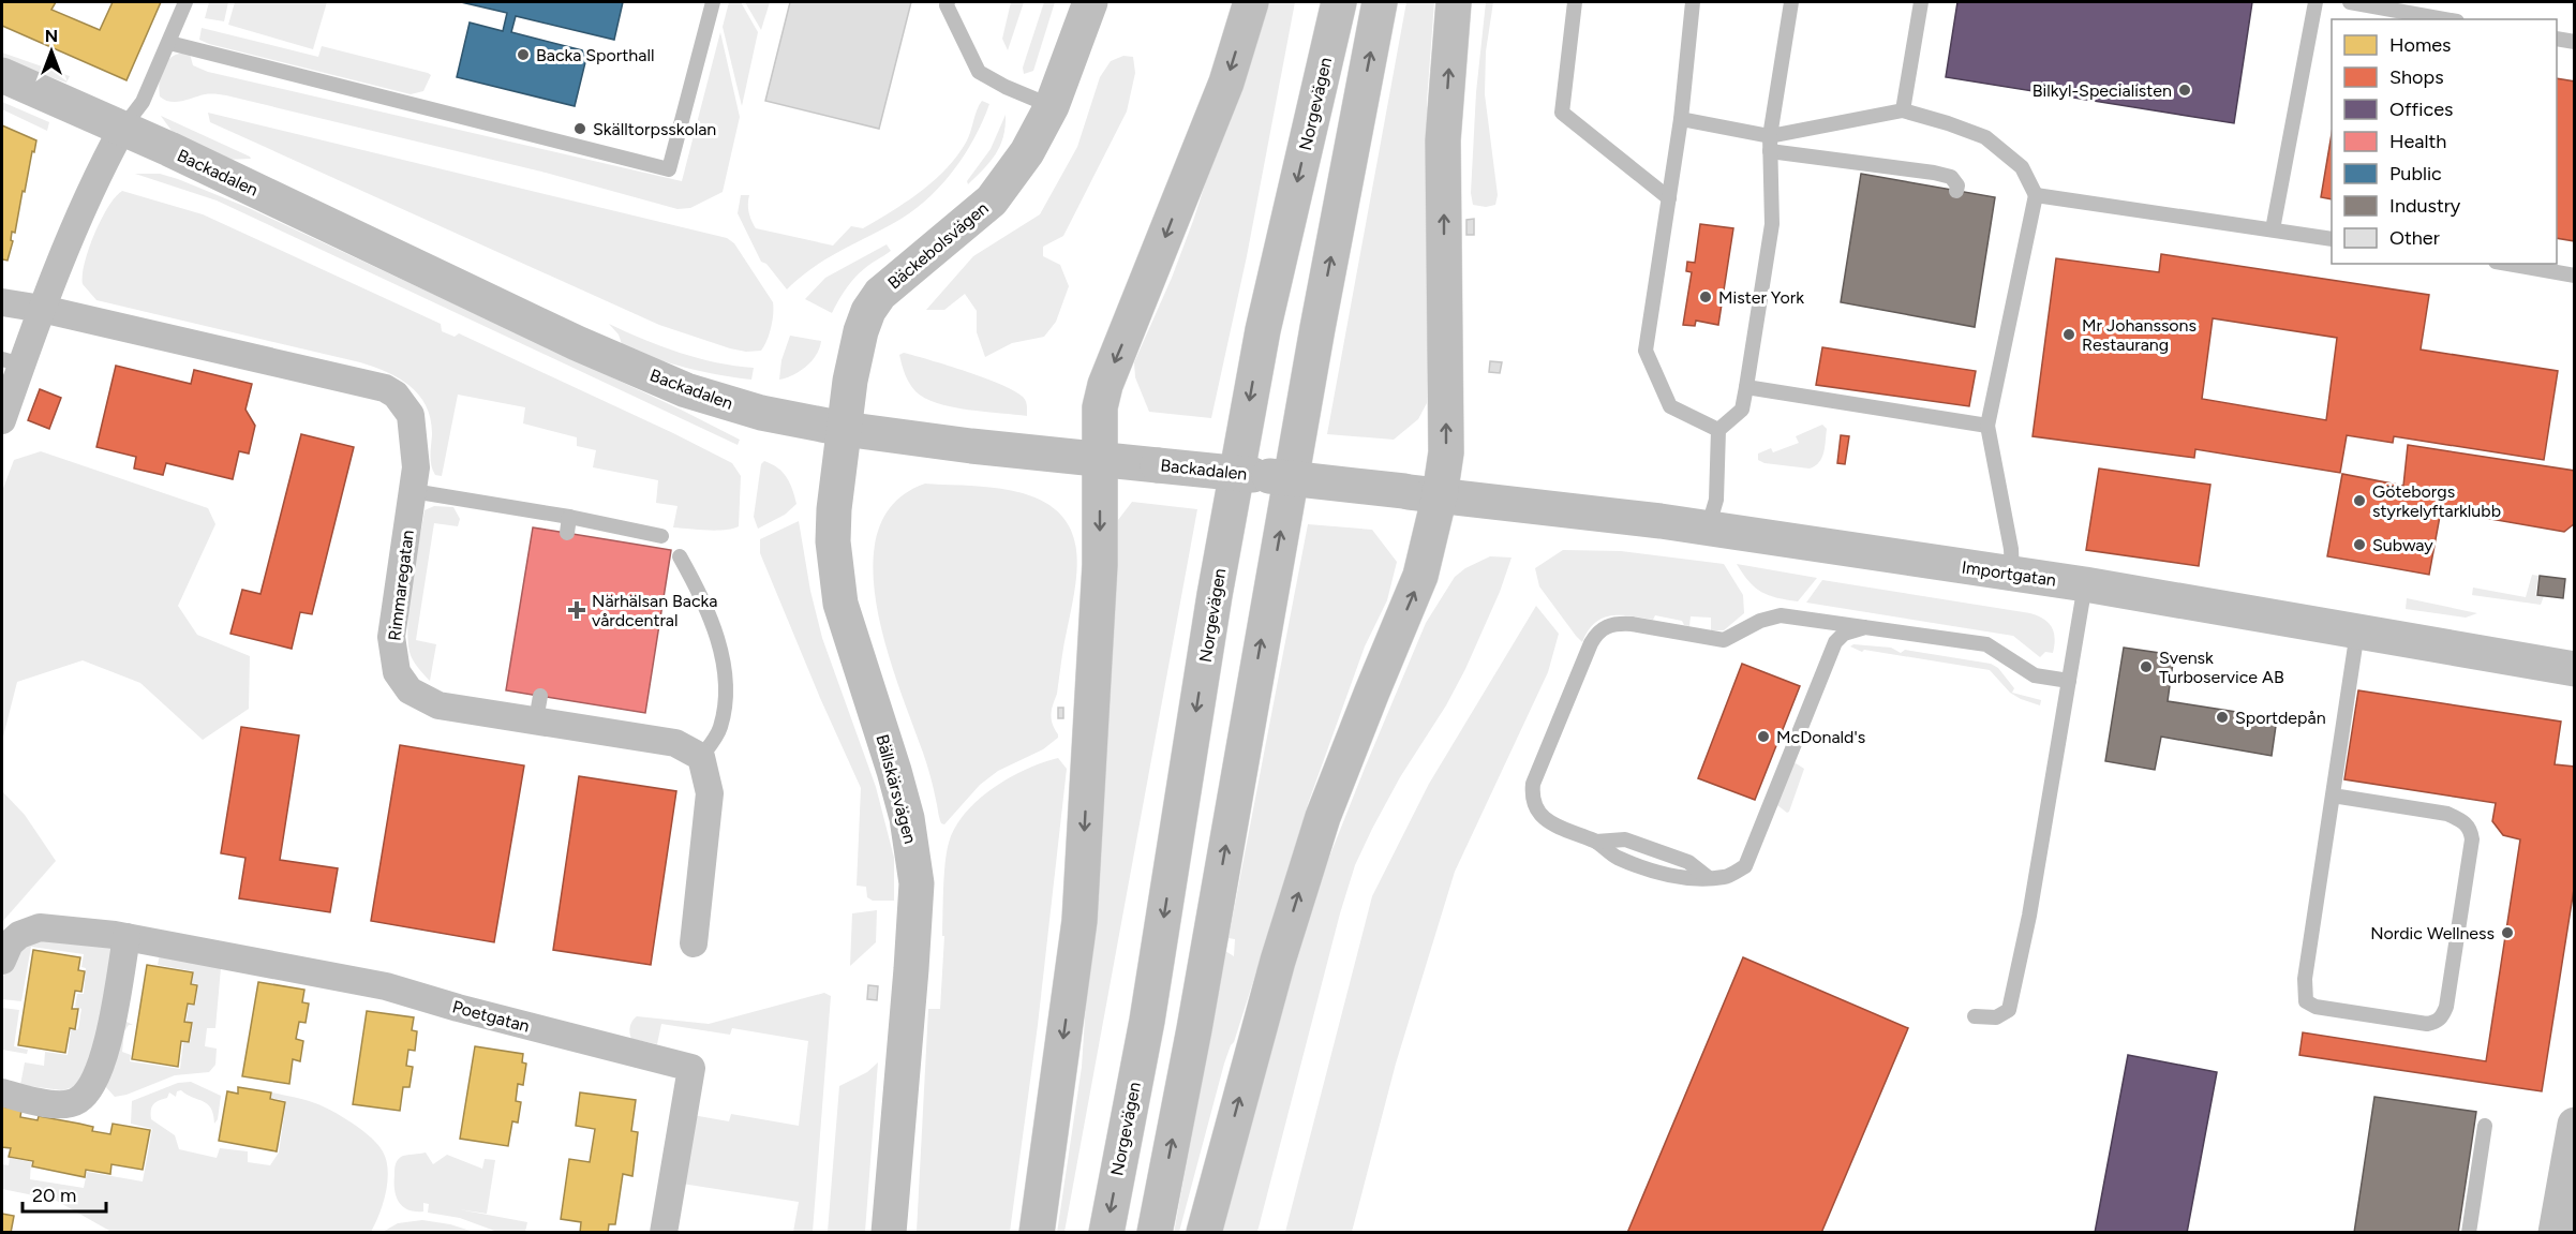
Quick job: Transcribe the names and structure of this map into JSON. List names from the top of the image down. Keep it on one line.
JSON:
{"streets":{"main road":["Norgevägen","Backadalen","Bäckebolsvägen","Importgatan","Bällskärsvägen"],"street":["Rimmaregatan","Poetgatan"]},"crossings":[["Backadalen","Bäckebolsvägen"],["Backadalen","Importgatan"],["Backadalen","Bällskärsvägen"],["Bäckebolsvägen","Bällskärsvägen"]],"places":{"other":["Backa Sporthall","Bilkyl-Specialisten","Skälltorpsskolan","Mister York","Mr Johanssons Restaurang","Göteborgs styrkelyftarklubb","Subway","Svensk Turboservice AB","Sportdepån","McDonald's","Nordic Wellness"],"health":["Närhälsan Backa vårdcentral"]},"legend":["Homes","Shops","Offices","Health","Public","Industry","Other"],"scale_bar":"20 m","north":"top"}
